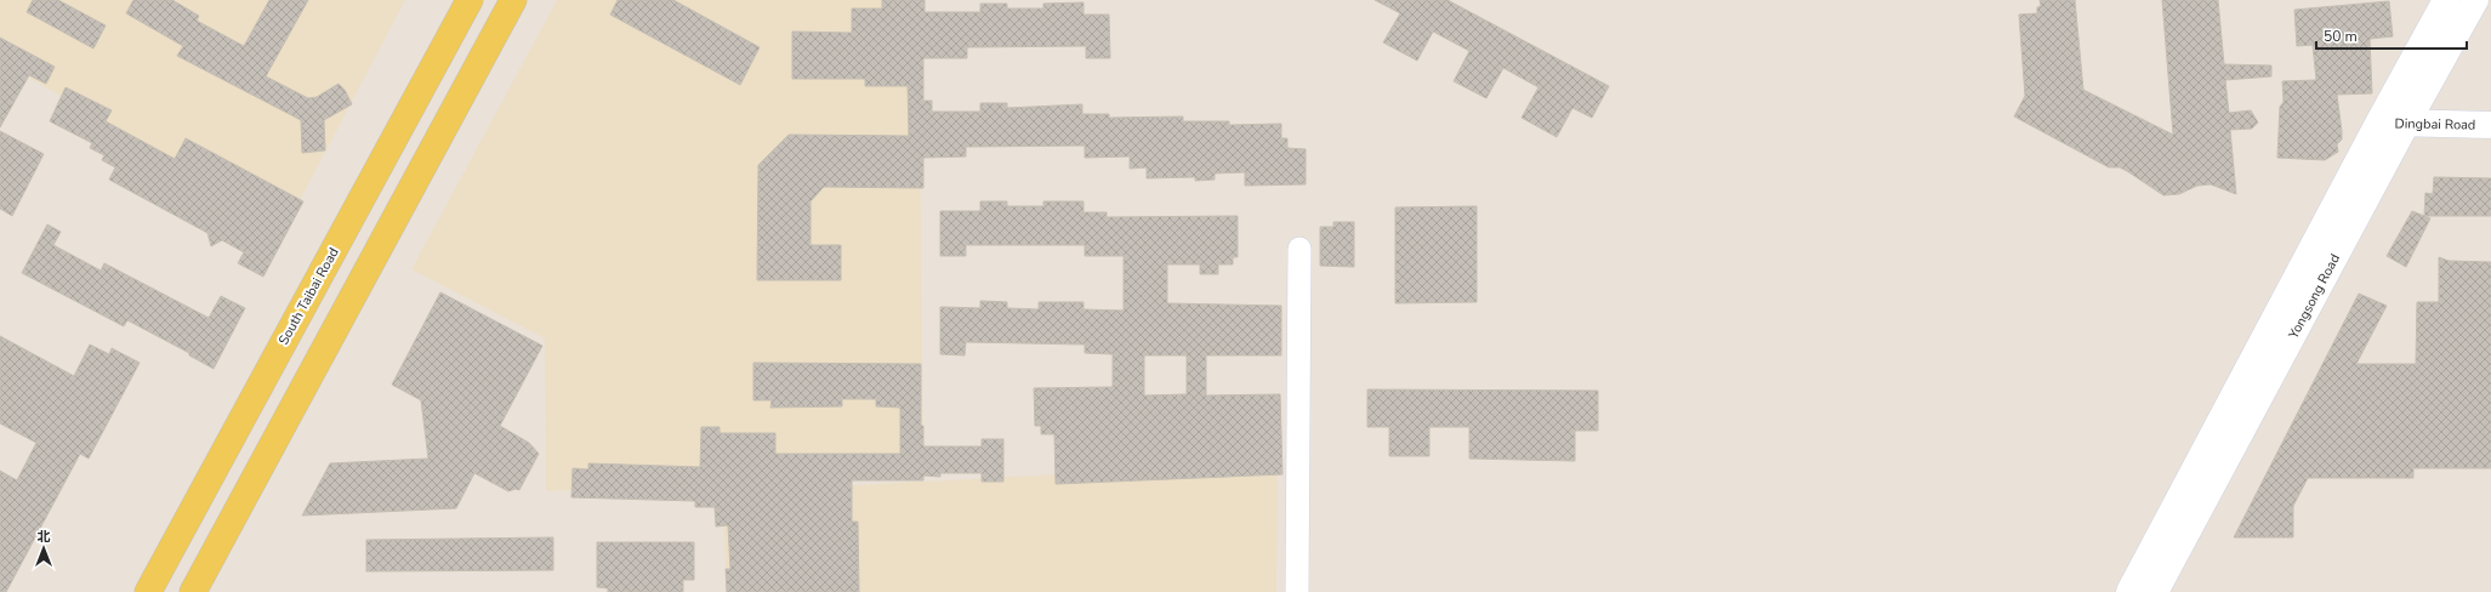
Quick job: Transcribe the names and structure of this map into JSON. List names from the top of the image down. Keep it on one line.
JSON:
{"streets":{"main road":["South Taibai Road"],"street":["Dingbai Road","Yongsong Road"]},"crossings":[["Dingbai Road","Yongsong Road"]],"scale_bar":"50 m","north":"top"}
